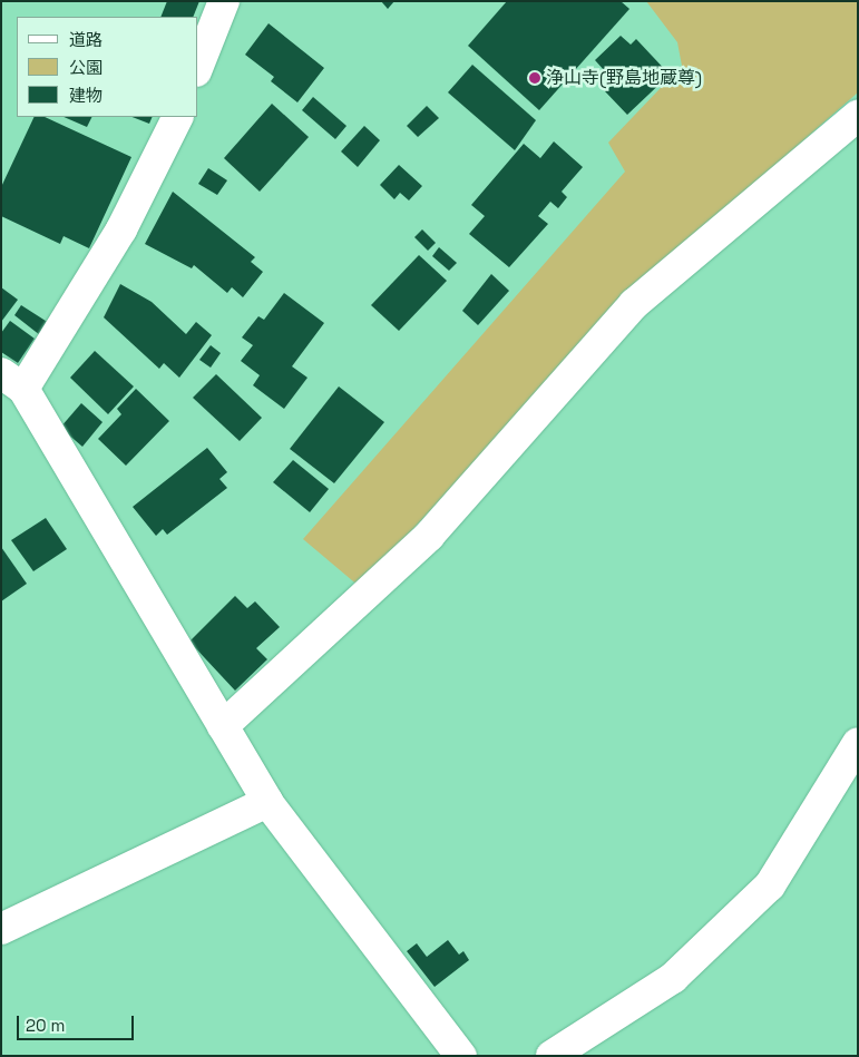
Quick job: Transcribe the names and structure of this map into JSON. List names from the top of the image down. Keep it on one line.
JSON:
{"places":["浄山寺(野島地蔵尊)"],"legend":["道路","公園","建物"],"scale_bar":"20 m"}
